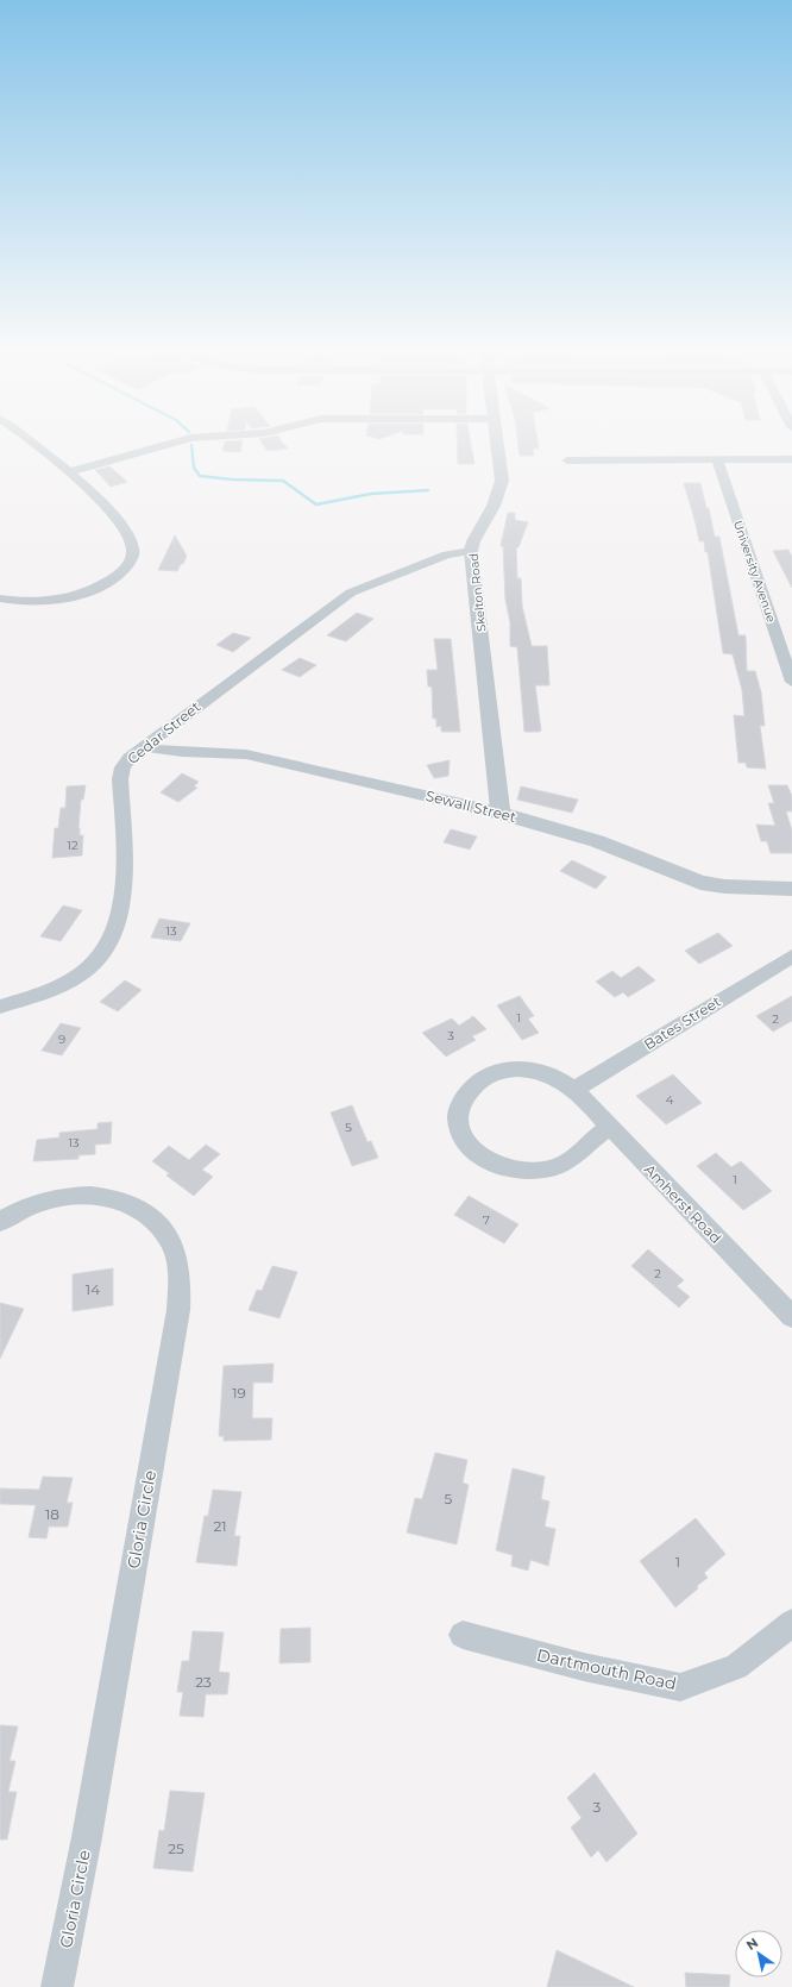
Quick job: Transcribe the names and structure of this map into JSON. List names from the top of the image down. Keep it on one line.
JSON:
{"streets":{"street":["University Avenue","Skelton Road","Cedar Street","Sewall Street","Bates Street","Amherst Road","Gloria Circle","Dartmouth Road"]},"crossings":[["Skelton Road","Cedar Street"],["Skelton Road","Sewall Street"],["Cedar Street","Sewall Street"],["Bates Street","Amherst Road"]],"house_numbers":["12","13","1","2","3","9","4","5","13","1","7","2","14","19","5","18","21","1","23","3","25"],"north":"top left"}
